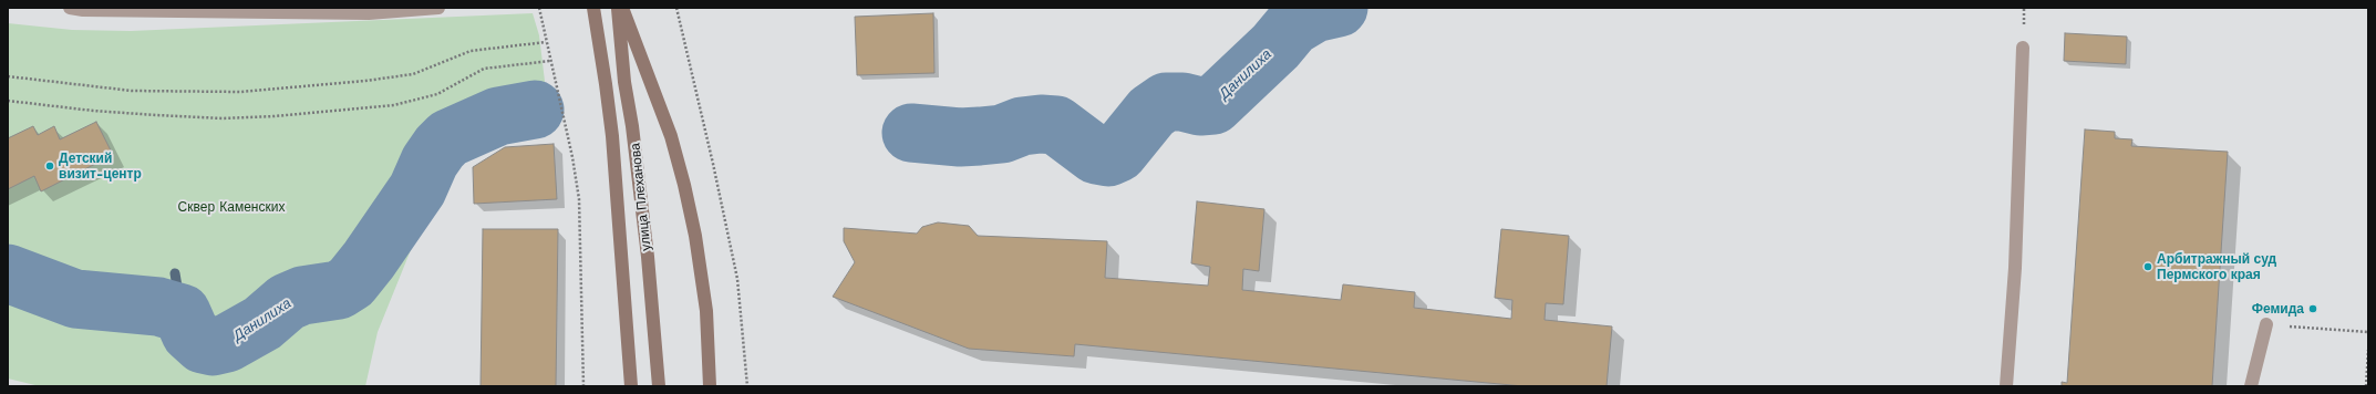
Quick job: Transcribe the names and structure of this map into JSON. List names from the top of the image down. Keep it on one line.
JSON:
{"streets":{"main road":["улица Плеханова"]},"water":["Данилиха"],"parks":["Сквер Каменских"],"places":["Детский визит-центр","Арбитражный суд Пермского края","Фемида"]}
